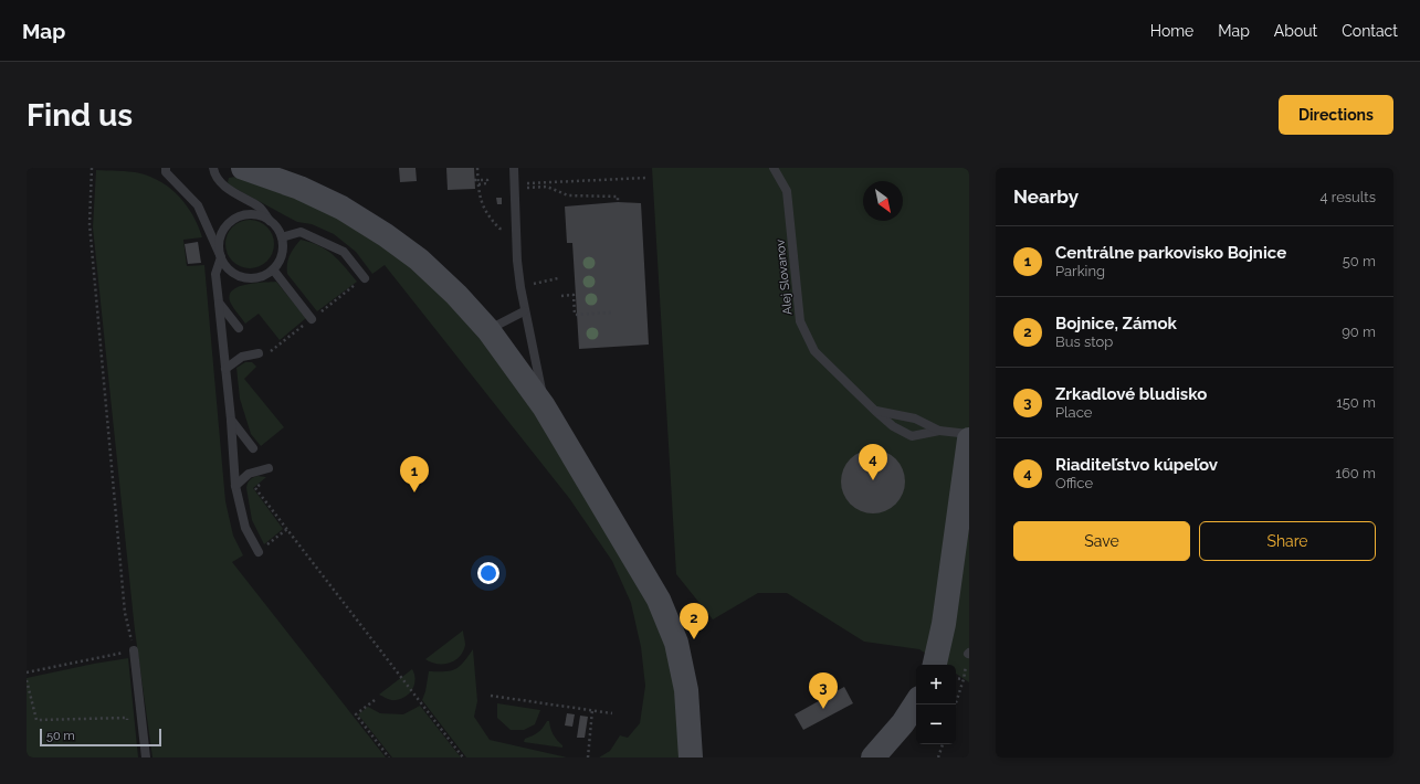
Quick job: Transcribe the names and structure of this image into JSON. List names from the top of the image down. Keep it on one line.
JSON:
{"streets":{"lane":["Alej Slovanov"]},"scale_bar":"50 m","north":"bottom right","page":{"header":"Map","nav":["Home","Map","About","Contact"],"buttons":["Directions",["Save","Share"]],"title":"Find us","heading":["Nearby","4 results"],"list":[{"mark":"1","name":"Centrálne parkovisko Bojnice","note":"Parking","value":"50 m"},{"mark":"2","name":"Bojnice, Zámok","note":"Bus stop","value":"90 m"},{"mark":"3","name":"Zrkadlové bludisko","note":"Place","value":"150 m"},{"mark":"4","name":"Riaditeľstvo kúpeľov","note":"Office","value":"160 m"}],"pins":["4","1","2","3"],"map_buttons":["+","−"],"scale":"50 m"}}
